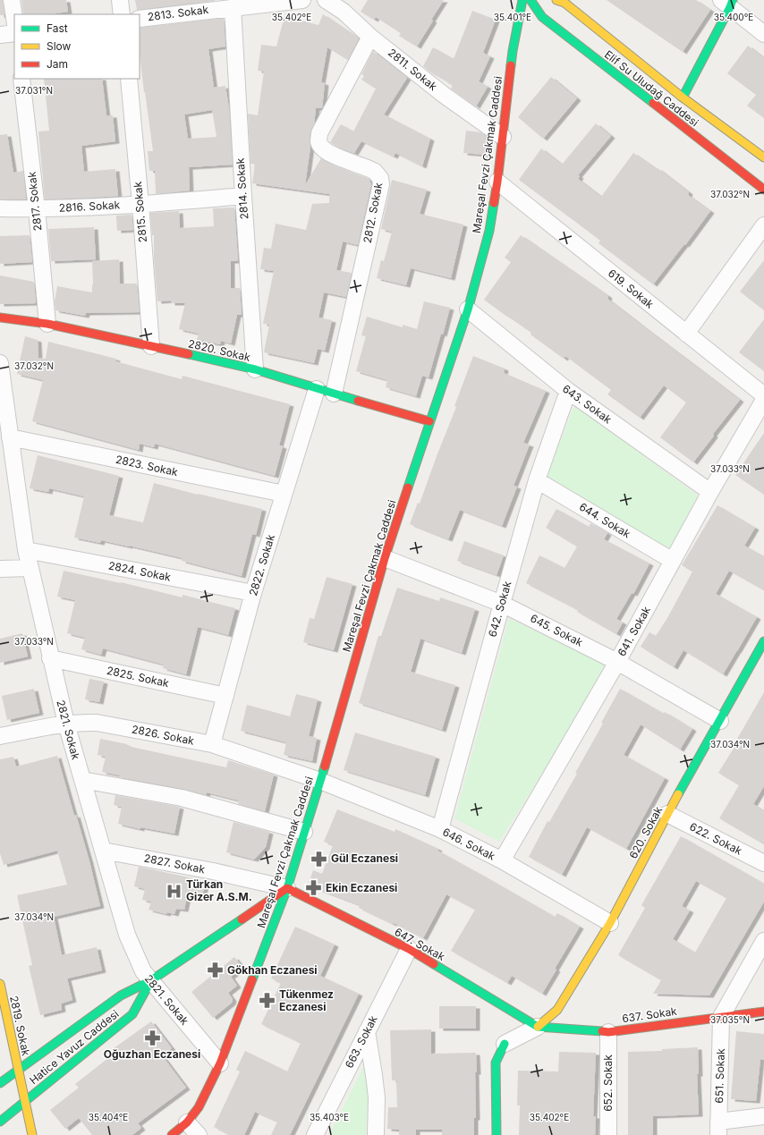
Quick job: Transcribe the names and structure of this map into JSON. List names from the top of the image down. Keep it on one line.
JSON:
{"streets":{"street":["2813. Sokak","2811. Sokak","Elif Su Uludağ Caddesi","Mareşal Fevzi Çakmak Caddesi","2814. Sokak","2817. Sokak","2816. Sokak","2815. Sokak","2812. Sokak","619. Sokak","2820. Sokak","643. Sokak","2823. Sokak","644. Sokak","2822. Sokak","2824. Sokak","642. Sokak","645. Sokak","641. Sokak","2825. Sokak","2821. Sokak","2826. Sokak","620. Sokak","622. Sokak","646. Sokak","2827. Sokak","647. Sokak","637. Sokak","2819. Sokak","663. Sokak","Hatice Yavuz Caddesi","651. Sokak","652. Sokak"]},"crossings":[["2813. Sokak","2814. Sokak"],["2811. Sokak","Mareşal Fevzi Çakmak Caddesi"],["2811. Sokak","2812. Sokak"],["Mareşal Fevzi Çakmak Caddesi","619. Sokak"],["Mareşal Fevzi Çakmak Caddesi","2820. Sokak"],["Mareşal Fevzi Çakmak Caddesi","643. Sokak"],["Mareşal Fevzi Çakmak Caddesi","645. Sokak"],["Mareşal Fevzi Çakmak Caddesi","2821. Sokak"],["Mareşal Fevzi Çakmak Caddesi","2826. Sokak"],["Mareşal Fevzi Çakmak Caddesi","646. Sokak"],["Mareşal Fevzi Çakmak Caddesi","2827. Sokak"],["Mareşal Fevzi Çakmak Caddesi","647. Sokak"],["2814. Sokak","2816. Sokak"],["2814. Sokak","2820. Sokak"],["2817. Sokak","2816. Sokak"],["2817. Sokak","2820. Sokak"],["2816. Sokak","2815. Sokak"],["2815. Sokak","2820. Sokak"],["2812. Sokak","2820. Sokak"],["2820. Sokak","2822. Sokak"],["643. Sokak","642. Sokak"],["643. Sokak","641. Sokak"],["2823. Sokak","2822. Sokak"],["2823. Sokak","2821. Sokak"],["644. Sokak","642. Sokak"],["644. Sokak","641. Sokak"],["2822. Sokak","2824. Sokak"],["2822. Sokak","2825. Sokak"],["2822. Sokak","2826. Sokak"],["2824. Sokak","2821. Sokak"],["642. Sokak","645. Sokak"],["642. Sokak","646. Sokak"],["645. Sokak","641. Sokak"],["645. Sokak","620. Sokak"],["641. Sokak","646. Sokak"],["2825. Sokak","2821. Sokak"],["2821. Sokak","2826. Sokak"],["2821. Sokak","2827. Sokak"],["2821. Sokak","Hatice Yavuz Caddesi"],["2826. Sokak","646. Sokak"],["620. Sokak","622. Sokak"],["620. Sokak","646. Sokak"],["620. Sokak","647. Sokak"],["620. Sokak","637. Sokak"],["2827. Sokak","647. Sokak"],["647. Sokak","637. Sokak"],["647. Sokak","663. Sokak"],["637. Sokak","651. Sokak"],["637. Sokak","652. Sokak"],["2819. Sokak","Hatice Yavuz Caddesi"]],"places":{"pharmacy":["Gül Eczanesi","Ekin Eczanesi","Gökhan Eczanesi","Tükenmez Eczanesi","Oğuzhan Eczanesi"],"hospital":["Türkan Gizer A.S.M."]},"legend":["Fast","Slow","Jam"],"coordinates":["35.402°E","35.401°E","35.400°E","37.031°N","37.032°N","37.033°N","37.034°N","37.035°N","35.404°E","35.403°E"]}
